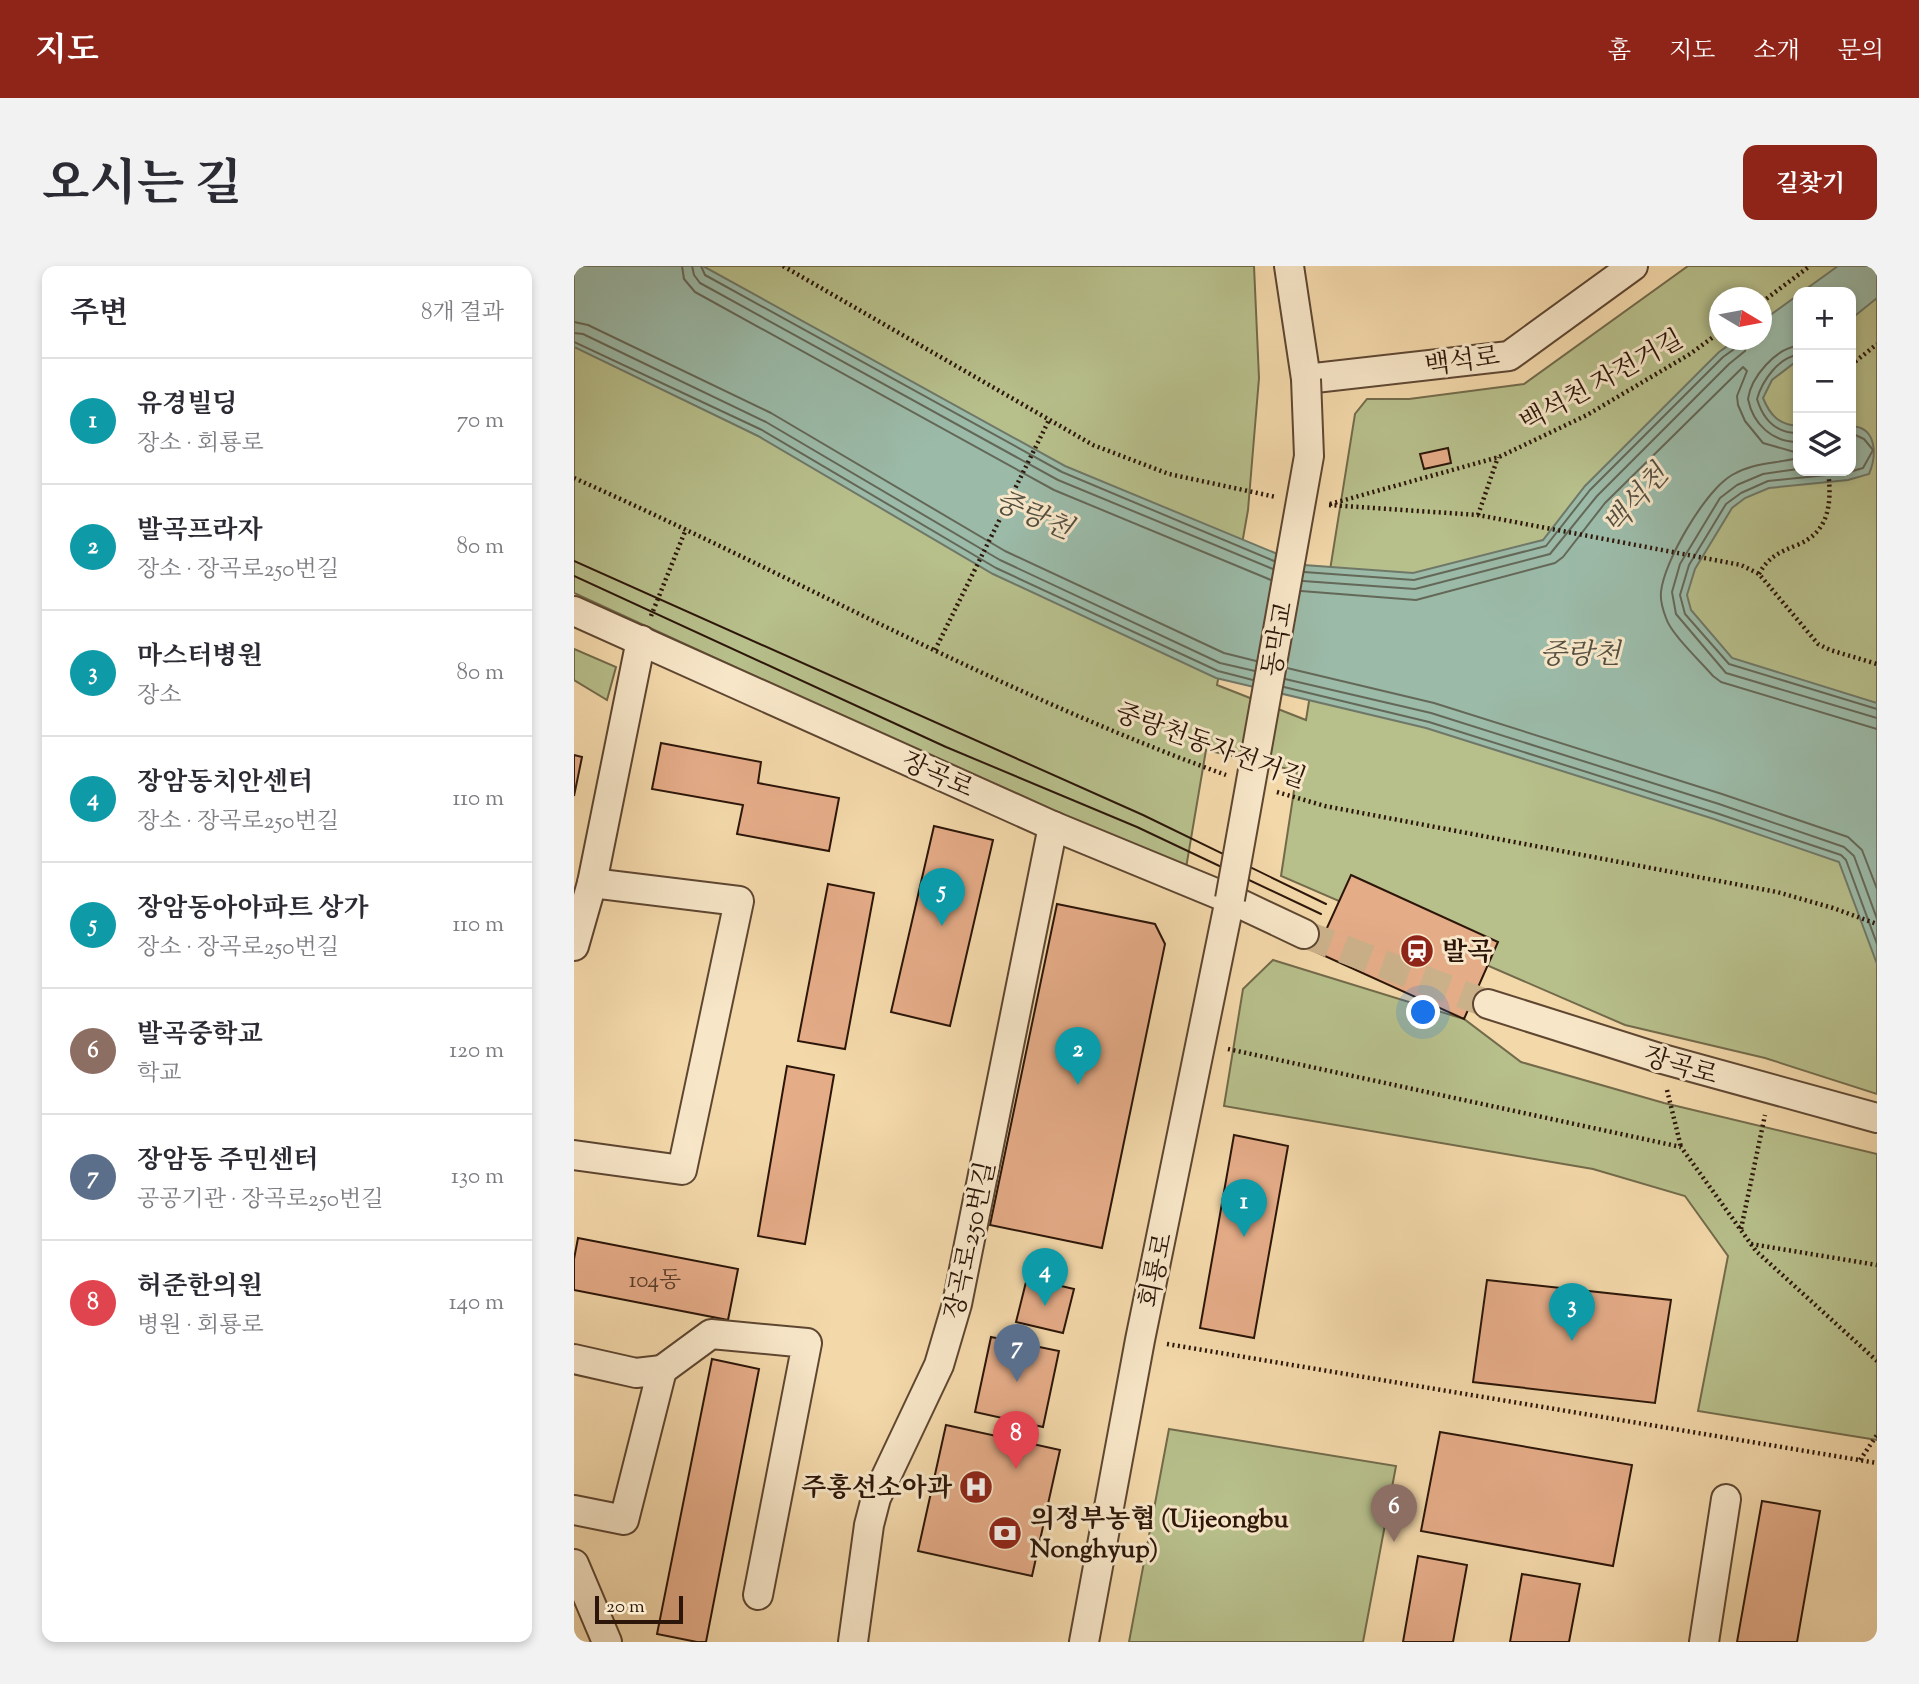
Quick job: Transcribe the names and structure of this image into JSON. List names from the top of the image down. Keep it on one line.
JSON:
{"streets":{"street":["백석로","동막교","장곡로","장곡로250번길","회룡로"],"path":["백석천 자전거길","중랑천동자전거길"]},"crossings":[["백석로","동막교"],["동막교","장곡로"],["동막교","회룡로"],["장곡로","장곡로250번길"],["장곡로","회룡로"]],"water":["백석천","중랑천"],"places":{"station":["발곡"],"hospital":["주홍선소아과"],"bank":["의정부농협 (Uijeongbu Nonghyup)"]},"house_numbers":["104동"],"scale_bar":"20 m","north":"right","page":{"header":"지도","nav":["홈","지도","소개","문의"],"title":"오시는 길","buttons":"길찾기","heading":["주변","8개 결과"],"map_buttons":["+","−"],"list":[{"mark":"1","name":"유경빌딩","note":"장소 · 회룡로","value":"70 m"},{"mark":"2","name":"발곡프라자","note":"장소 · 장곡로250번길","value":"80 m"},{"mark":"3","name":"마스터병원","note":"장소","value":"80 m"},{"mark":"4","name":"장암동치안센터","note":"장소 · 장곡로250번길","value":"110 m"},{"mark":"5","name":"장암동아아파트 상가","note":"장소 · 장곡로250번길","value":"110 m"},{"mark":"6","name":"발곡중학교","note":"학교","value":"120 m"},{"mark":"7","name":"장암동 주민센터","note":"공공기관 · 장곡로250번길","value":"130 m"},{"mark":"8","name":"허준한의원","note":"병원 · 회룡로","value":"140 m"}],"pins":["5","2","1","4","3","7","8","6"],"scale":"20 m"}}
